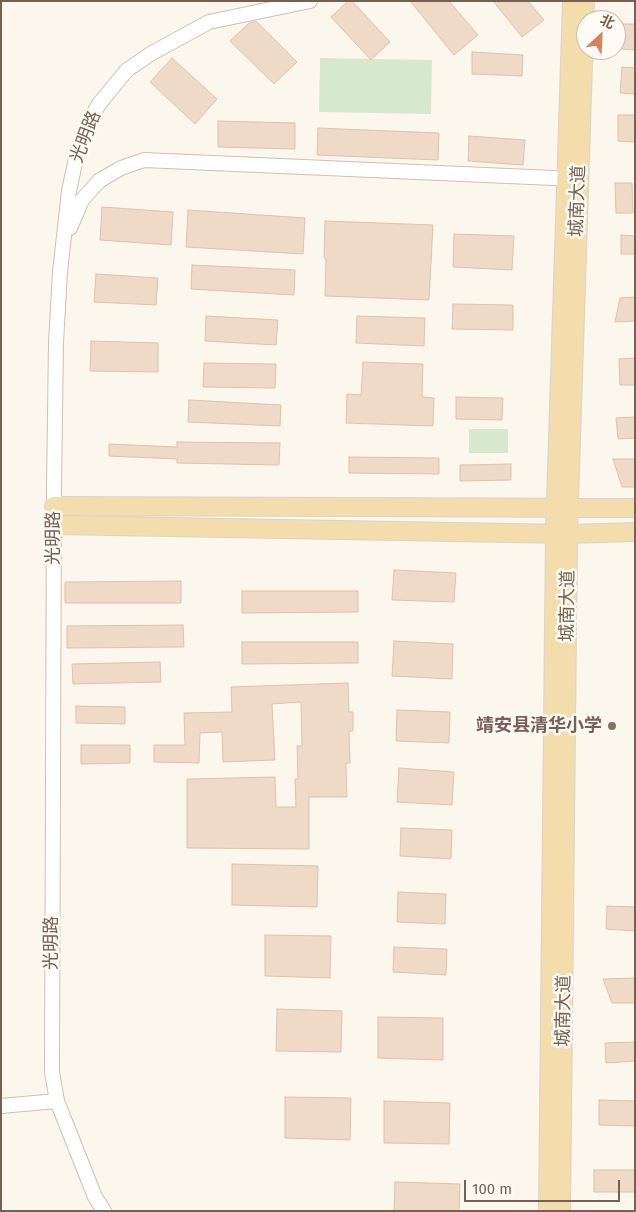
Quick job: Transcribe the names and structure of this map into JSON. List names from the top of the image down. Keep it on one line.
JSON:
{"streets":{"main road":["城南大道"],"street":["光明路"]},"places":["靖安县清华小学"],"scale_bar":"100 m","north":"top right"}
